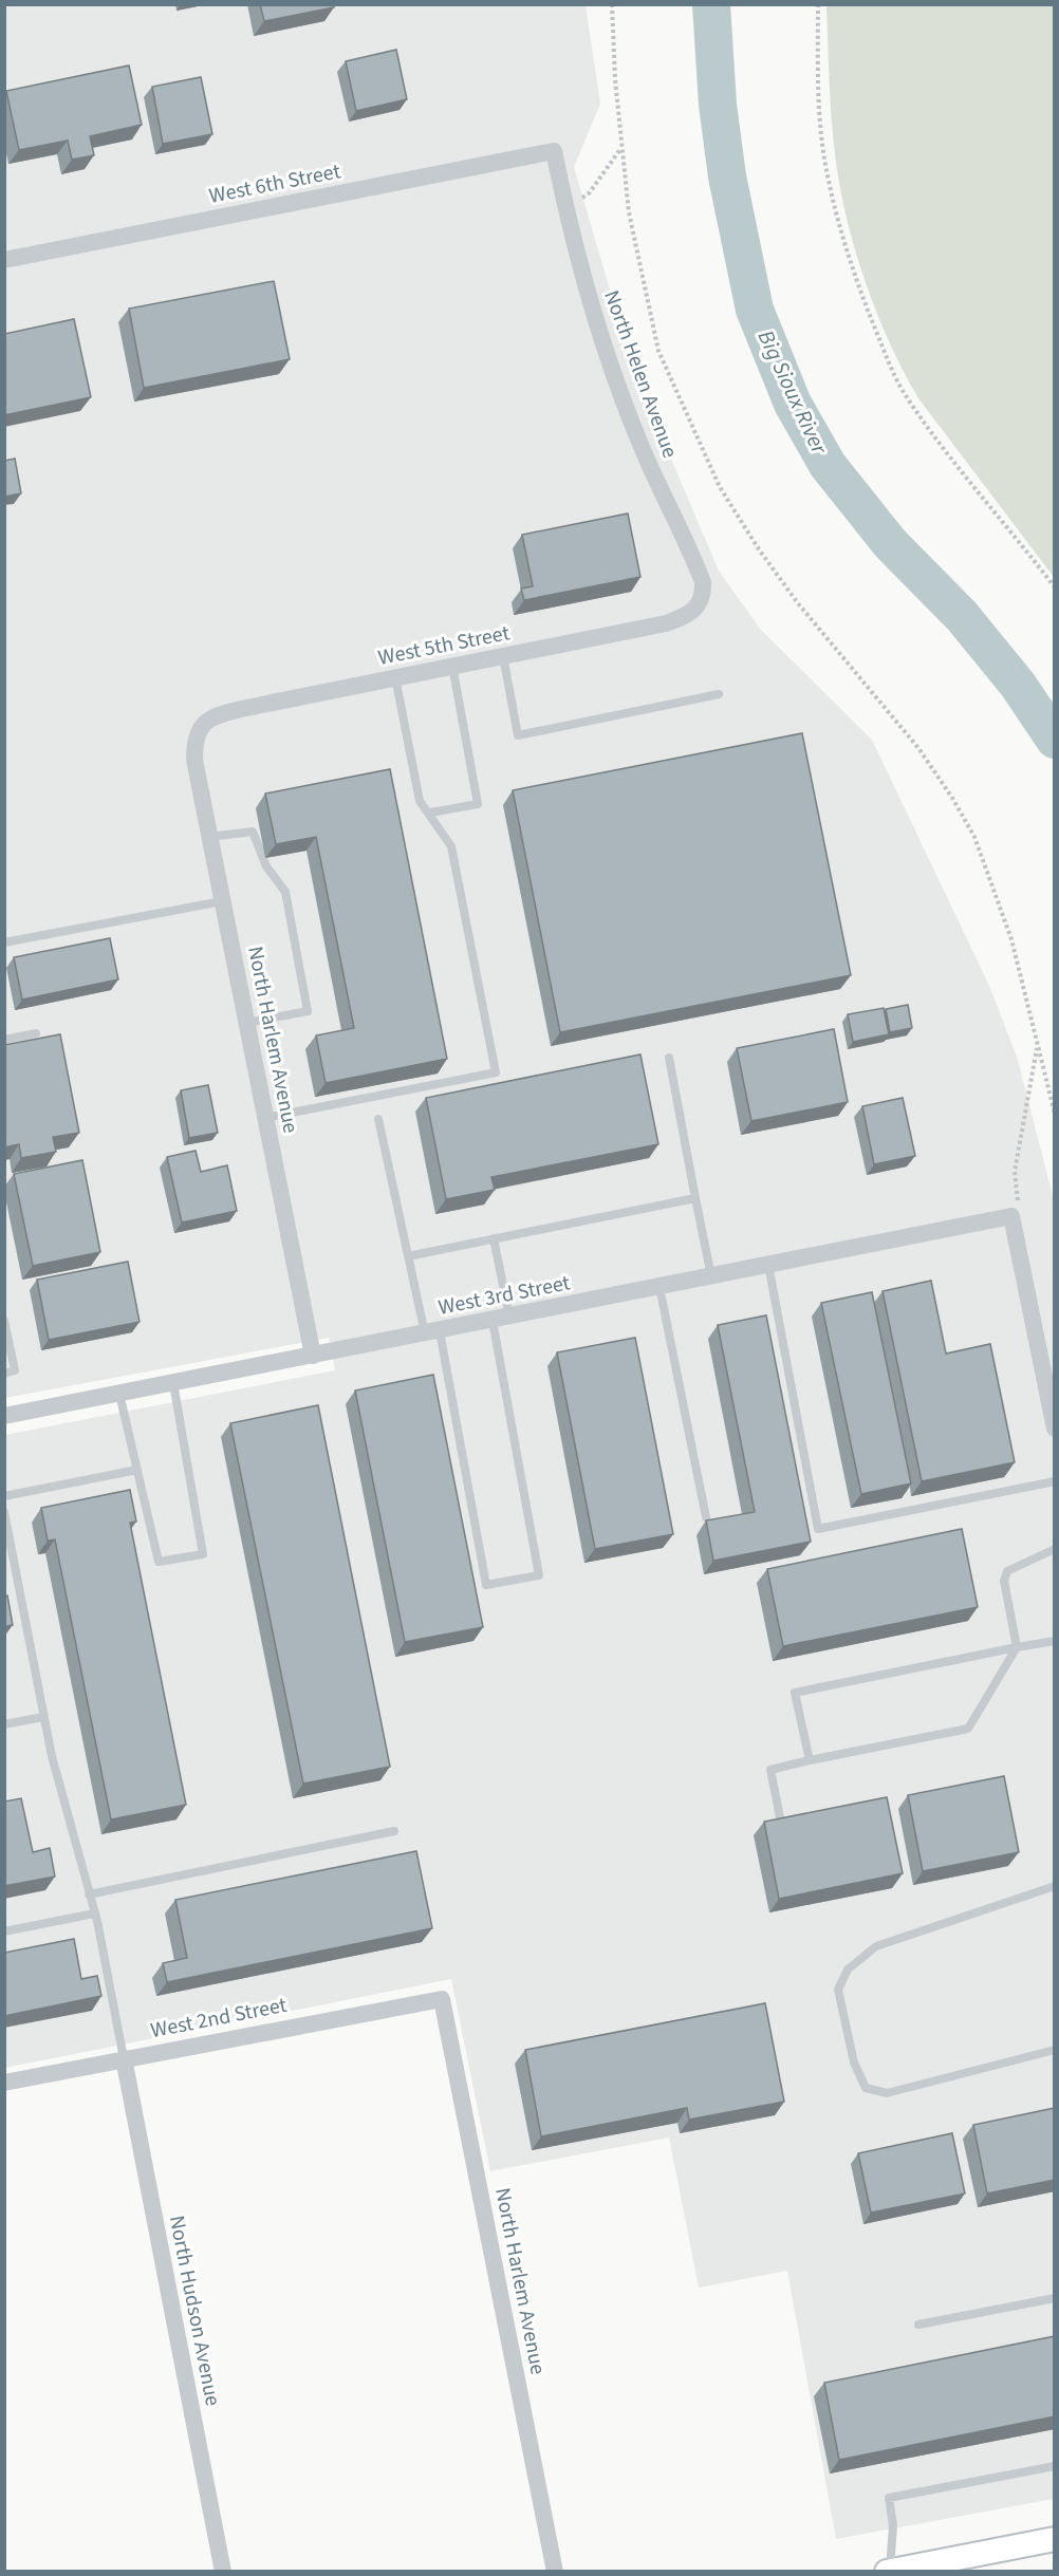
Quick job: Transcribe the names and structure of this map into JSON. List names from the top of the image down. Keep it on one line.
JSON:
{"streets":{"street":["West 6th Street","North Helen Avenue","West 5th Street","North Harlem Avenue","West 3rd Street","West 2nd Street","North Hudson Avenue"]},"crossings":[["West 6th Street","North Helen Avenue"],["North Helen Avenue","West 5th Street"],["West 5th Street","North Harlem Avenue"],["North Harlem Avenue","West 3rd Street"],["North Harlem Avenue","West 2nd Street"],["West 2nd Street","North Hudson Avenue"]],"water":["Big Sioux River"]}
